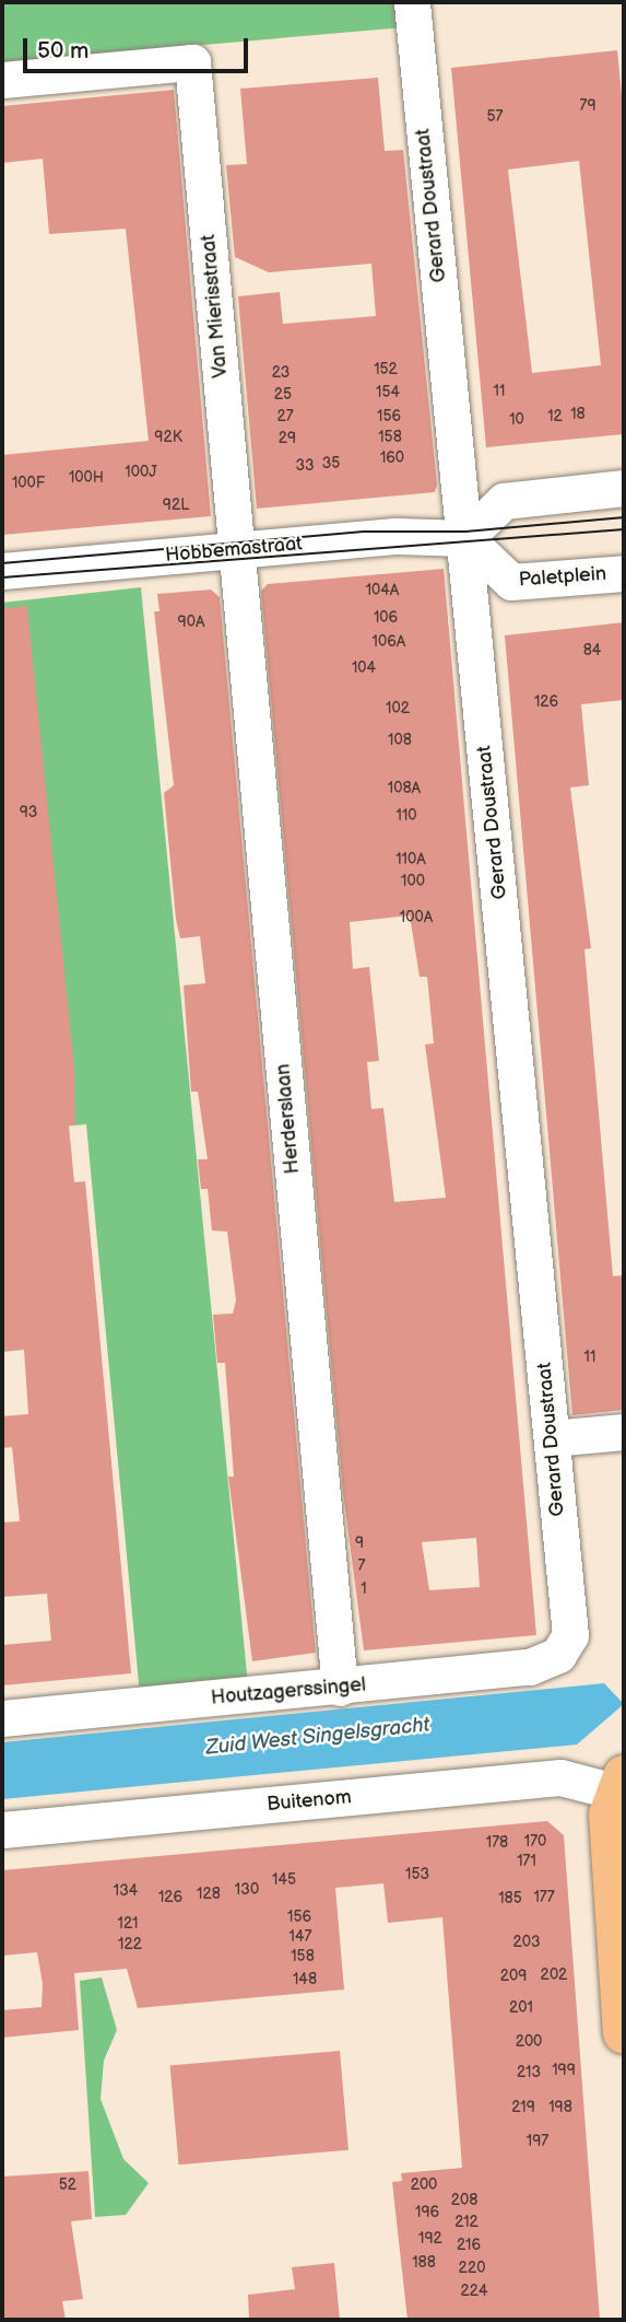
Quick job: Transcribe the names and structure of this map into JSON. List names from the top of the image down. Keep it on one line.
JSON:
{"streets":{"main road":["Buitenom"],"street":["Gerard Doustraat","Van Mierisstraat","Hobbemastraat","Paletplein","Herderslaan","Houtzagerssingel"]},"crossings":[["Gerard Doustraat","Hobbemastraat"],["Gerard Doustraat","Paletplein"],["Gerard Doustraat","Houtzagerssingel"],["Van Mierisstraat","Hobbemastraat"],["Van Mierisstraat","Herderslaan"],["Hobbemastraat","Paletplein"],["Hobbemastraat","Herderslaan"],["Herderslaan","Houtzagerssingel"]],"water":["Zuid West Singelsgracht"],"house_numbers":["79","57","152","23","11","154","25","18","27","156","12","10","92K","158","29","160","35","33","100J","100H","100F","92L","104A","106","90A","106A","84","104","126","102","108","108A","93","110","110A","100","100A","11","9","7","1","170","178","171","153","145","130","134","128","126","177","185","156","121","147","203","122","158","202","209","148","201","200","199","213","219","198","197","52","200","208","196","212","192","216","188","220","224"],"scale_bar":"50 m"}
